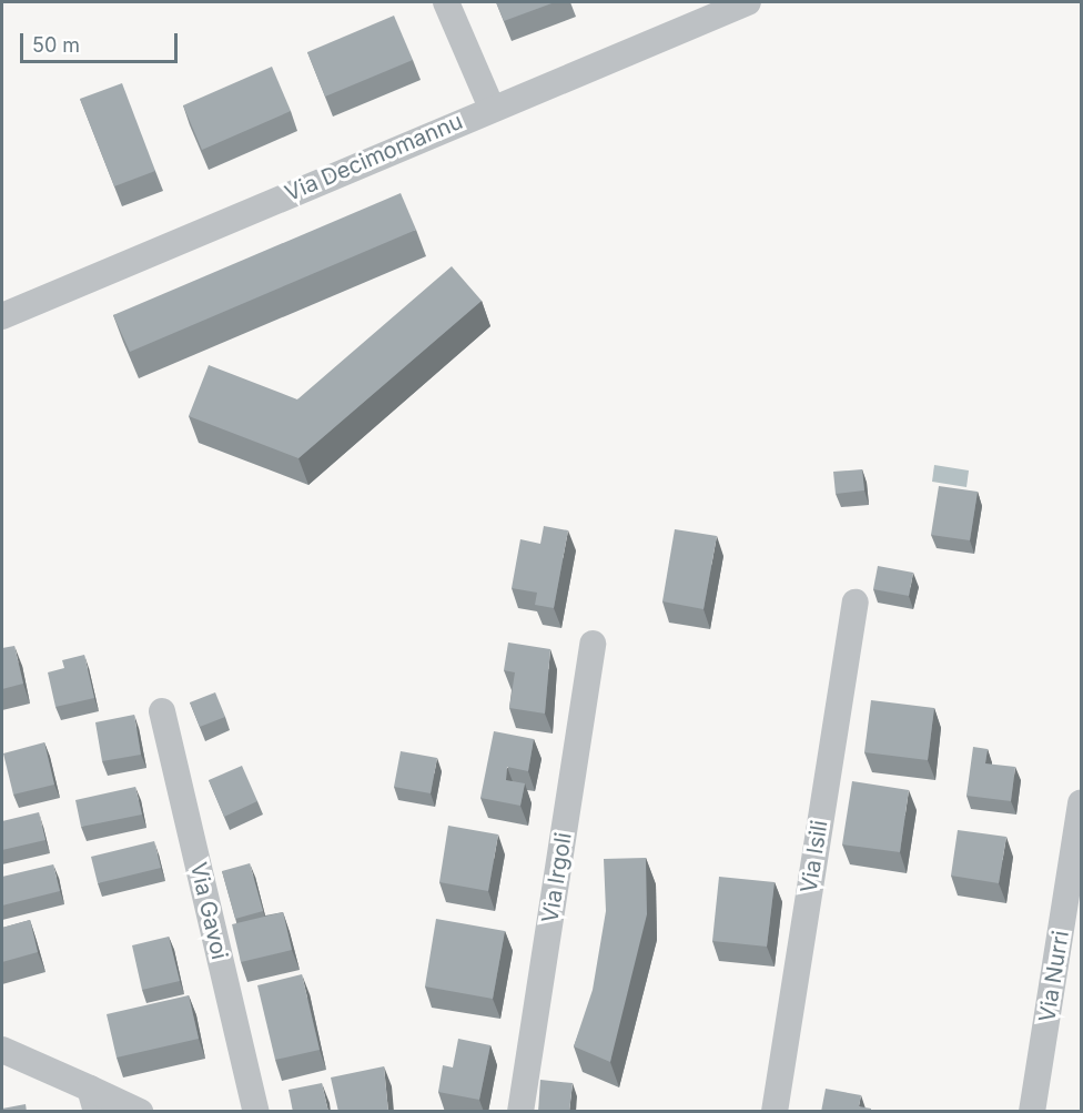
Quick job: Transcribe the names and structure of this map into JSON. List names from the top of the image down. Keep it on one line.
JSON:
{"streets":{"street":["Via Decimomannu","Via Isili","Via Irgoli","Via Gavoi","Via Nurri"]},"scale_bar":"50 m"}
